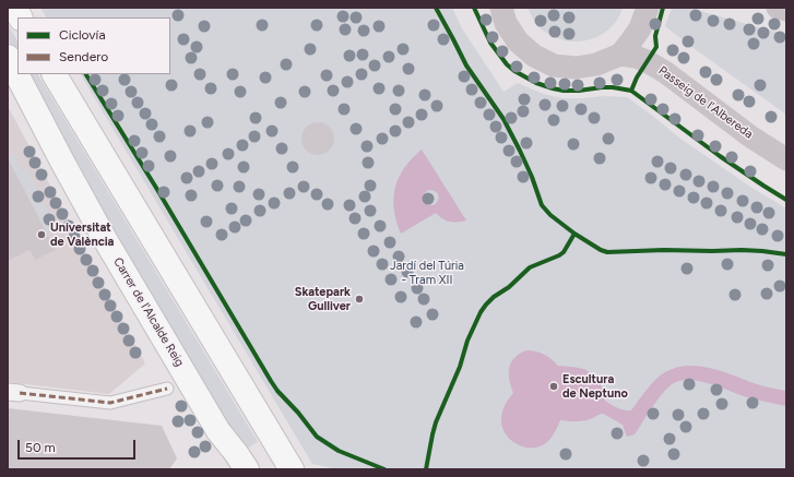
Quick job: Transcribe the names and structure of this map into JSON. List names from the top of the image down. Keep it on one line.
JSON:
{"streets":{"main road":["Passeig de l'Albereda","Carrer de l'Alcalde Reig"]},"parks":["Jardí del Túria - Tram XII"],"places":["Universitat de València","Skatepark Gulliver","Escultura de Neptuno"],"legend":["Ciclovía","Sendero"],"scale_bar":"50 m"}
